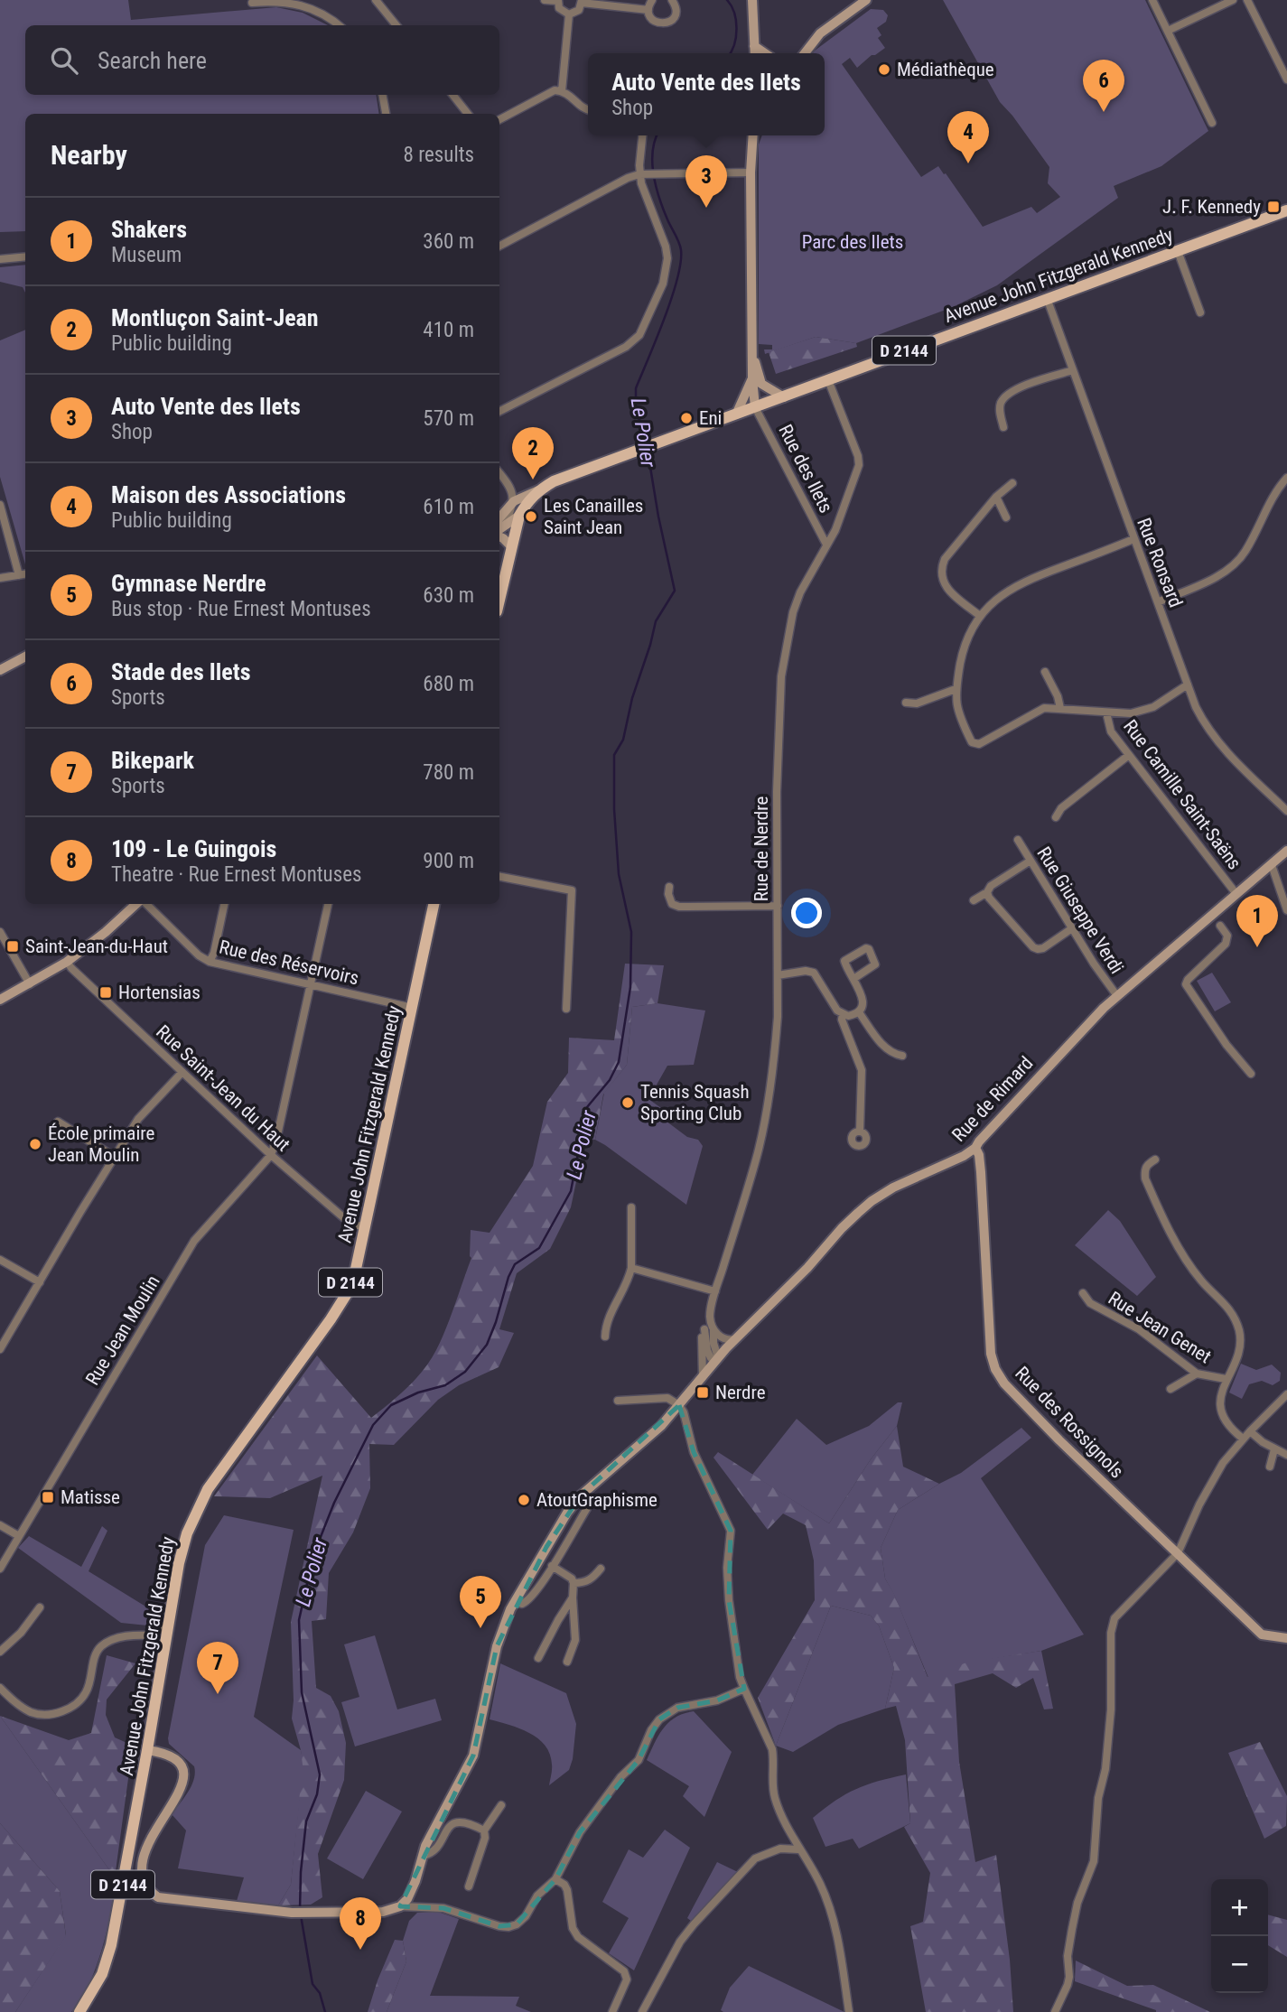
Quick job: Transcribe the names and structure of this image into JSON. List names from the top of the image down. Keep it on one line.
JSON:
{"streets":{"main road":["Avenue John Fitzgerald Kennedy","D 2144"],"street":["Rue des Ilets","Rue Ronsard","Rue Camille Saint-Saëns","Rue de Nerdre","Rue Giuseppe Verdi","Rue des Réservoirs","Rue Saint-Jean du Haut","Rue de Rimard","Rue Jean Genet","Rue Jean Moulin","Rue des Rossignols"]},"crossings":[["Avenue John Fitzgerald Kennedy","Rue des Ilets"],["Avenue John Fitzgerald Kennedy","Rue Ronsard"],["Avenue John Fitzgerald Kennedy","Rue de Nerdre"],["Avenue John Fitzgerald Kennedy","Rue des Réservoirs"],["Avenue John Fitzgerald Kennedy","Rue Saint-Jean du Haut"],["Rue des Ilets","Rue de Nerdre"],["Rue Camille Saint-Saëns","Rue de Rimard"],["Rue de Nerdre","Rue de Rimard"],["Rue Giuseppe Verdi","Rue de Rimard"],["Rue Saint-Jean du Haut","Rue Jean Moulin"],["Rue de Rimard","Rue des Rossignols"]],"water":["Le Polier"],"parks":["Parc des Ilets"],"places":{"other":["Médiathèque","Eni","Les Canailles Saint Jean","Tennis Squash Sporting Club","École primaire Jean Moulin","AtoutGraphisme"],"transit":["J. F. Kennedy","Saint-Jean-du-Haut","Hortensias","Nerdre","Matisse"]},"page":{"search":"Search here","popup":["Auto Vente des Ilets","Shop"],"pins":["6","4","3","2","1","5","7","8"],"heading":["Nearby","8 results"],"list":[{"mark":"1","name":"Shakers","note":"Museum","value":"360 m"},{"mark":"2","name":"Montluçon Saint-Jean","note":"Public building","value":"410 m"},{"mark":"3","name":"Auto Vente des Ilets","note":"Shop","value":"570 m"},{"mark":"4","name":"Maison des Associations","note":"Public building","value":"610 m"},{"mark":"5","name":"Gymnase Nerdre","note":"Bus stop · Rue Ernest Montuses","value":"630 m"},{"mark":"6","name":"Stade des Ilets","note":"Sports","value":"680 m"},{"mark":"7","name":"Bikepark","note":"Sports","value":"780 m"},{"mark":"8","name":"109 - Le Guingois","note":"Theatre · Rue Ernest Montuses","value":"900 m"}],"map_buttons":["+","−"]}}
